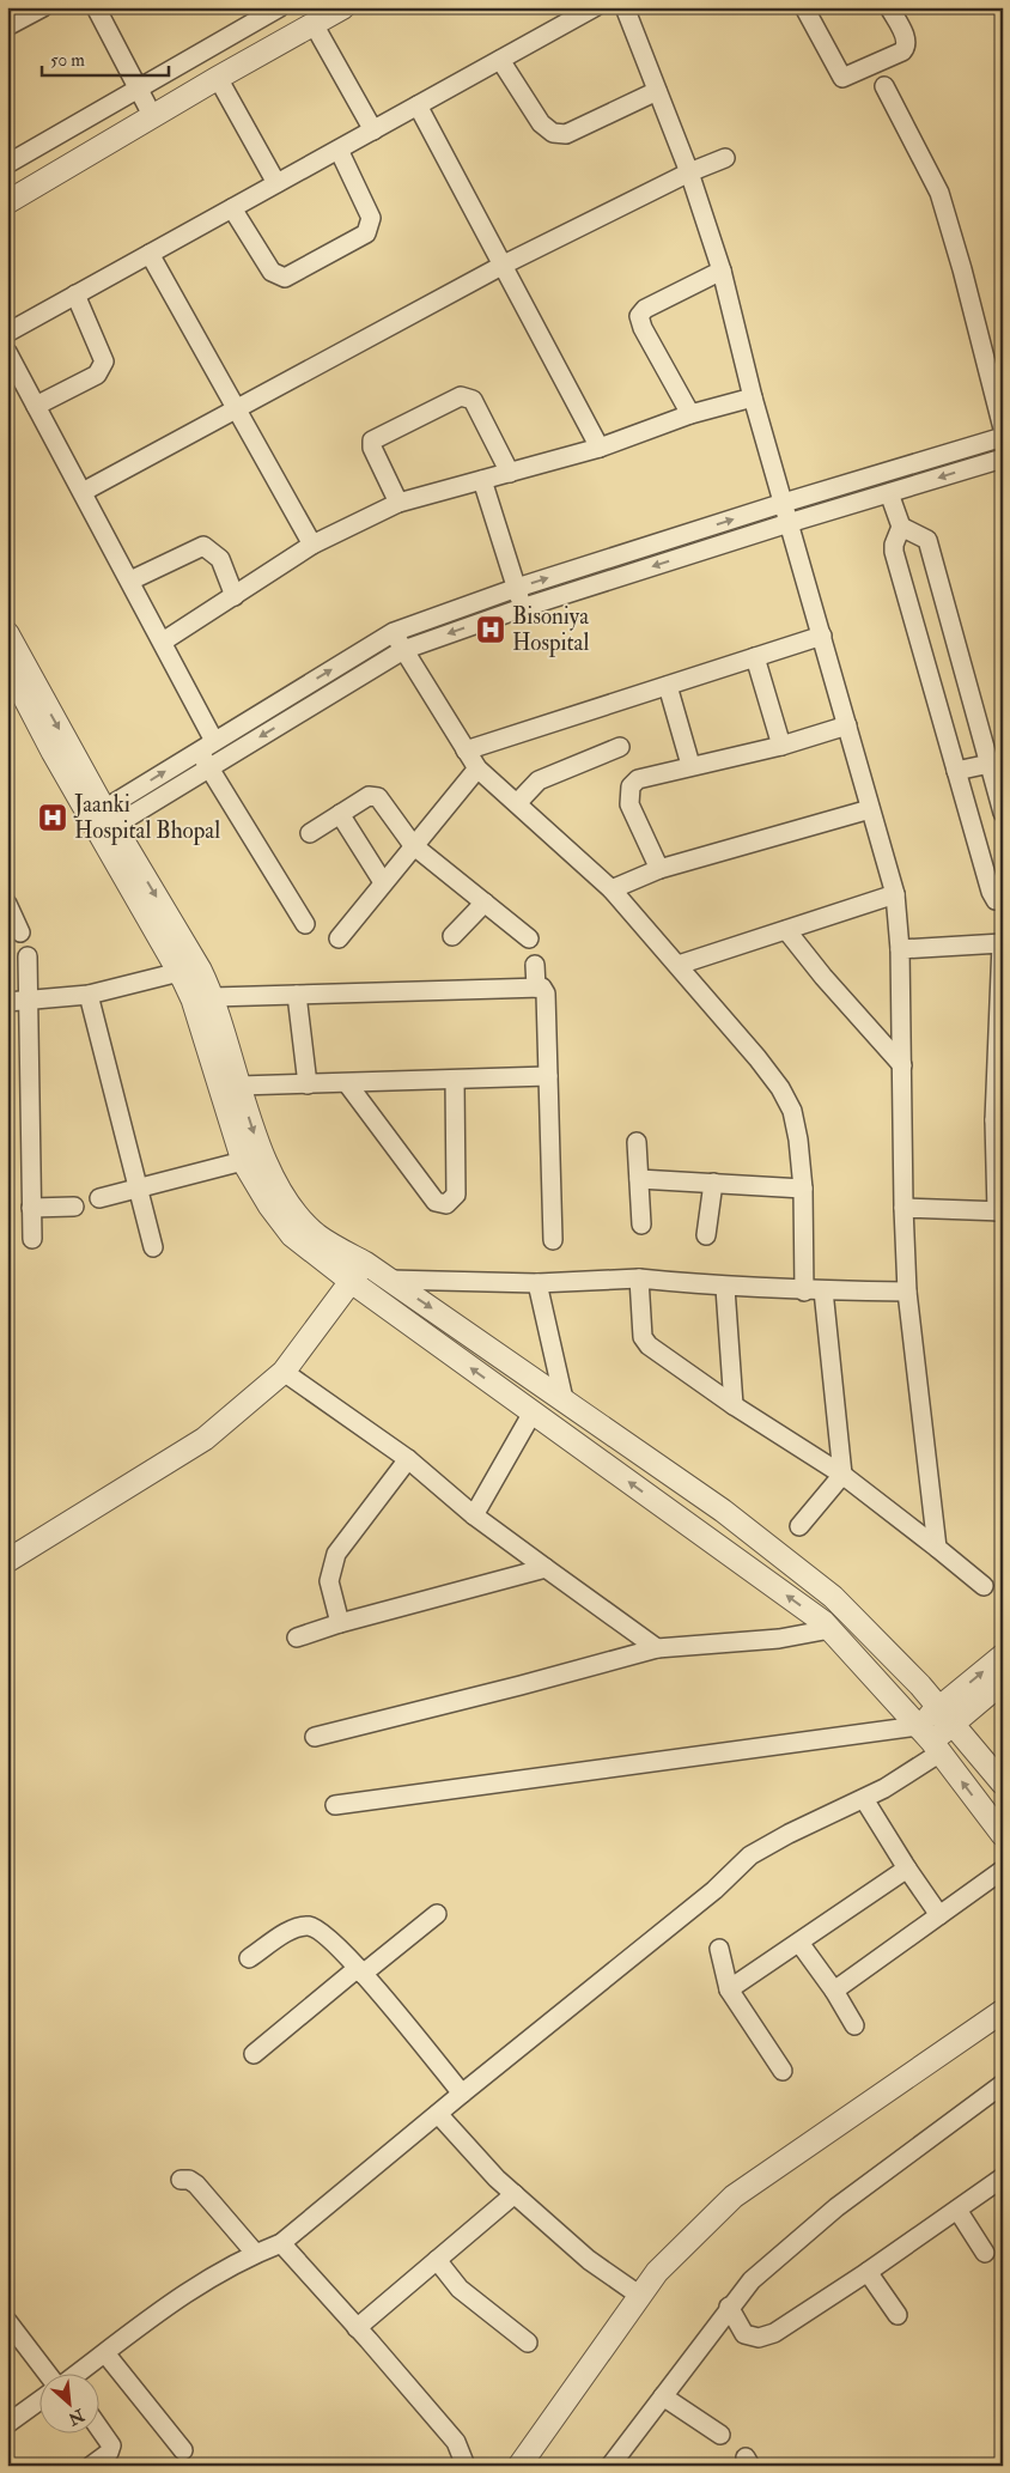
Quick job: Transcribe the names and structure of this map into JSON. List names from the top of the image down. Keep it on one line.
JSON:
{"places":{"hospital":["Bisoniya Hospital","Jaanki Hospital Bhopal"]},"scale_bar":"50 m","north":"bottom right"}
